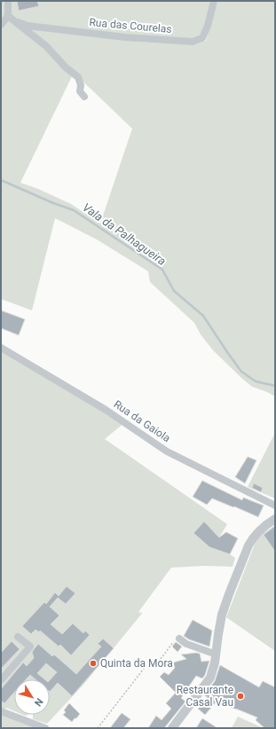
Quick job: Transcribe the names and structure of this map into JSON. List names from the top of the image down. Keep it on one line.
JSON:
{"streets":{"street":["Rua das Courelas","Rua da Gaiola"]},"water":["Vala da Palhagueira"],"places":["Quinta da Mora","Restaurante Casal Vau"],"north":"bottom right"}
